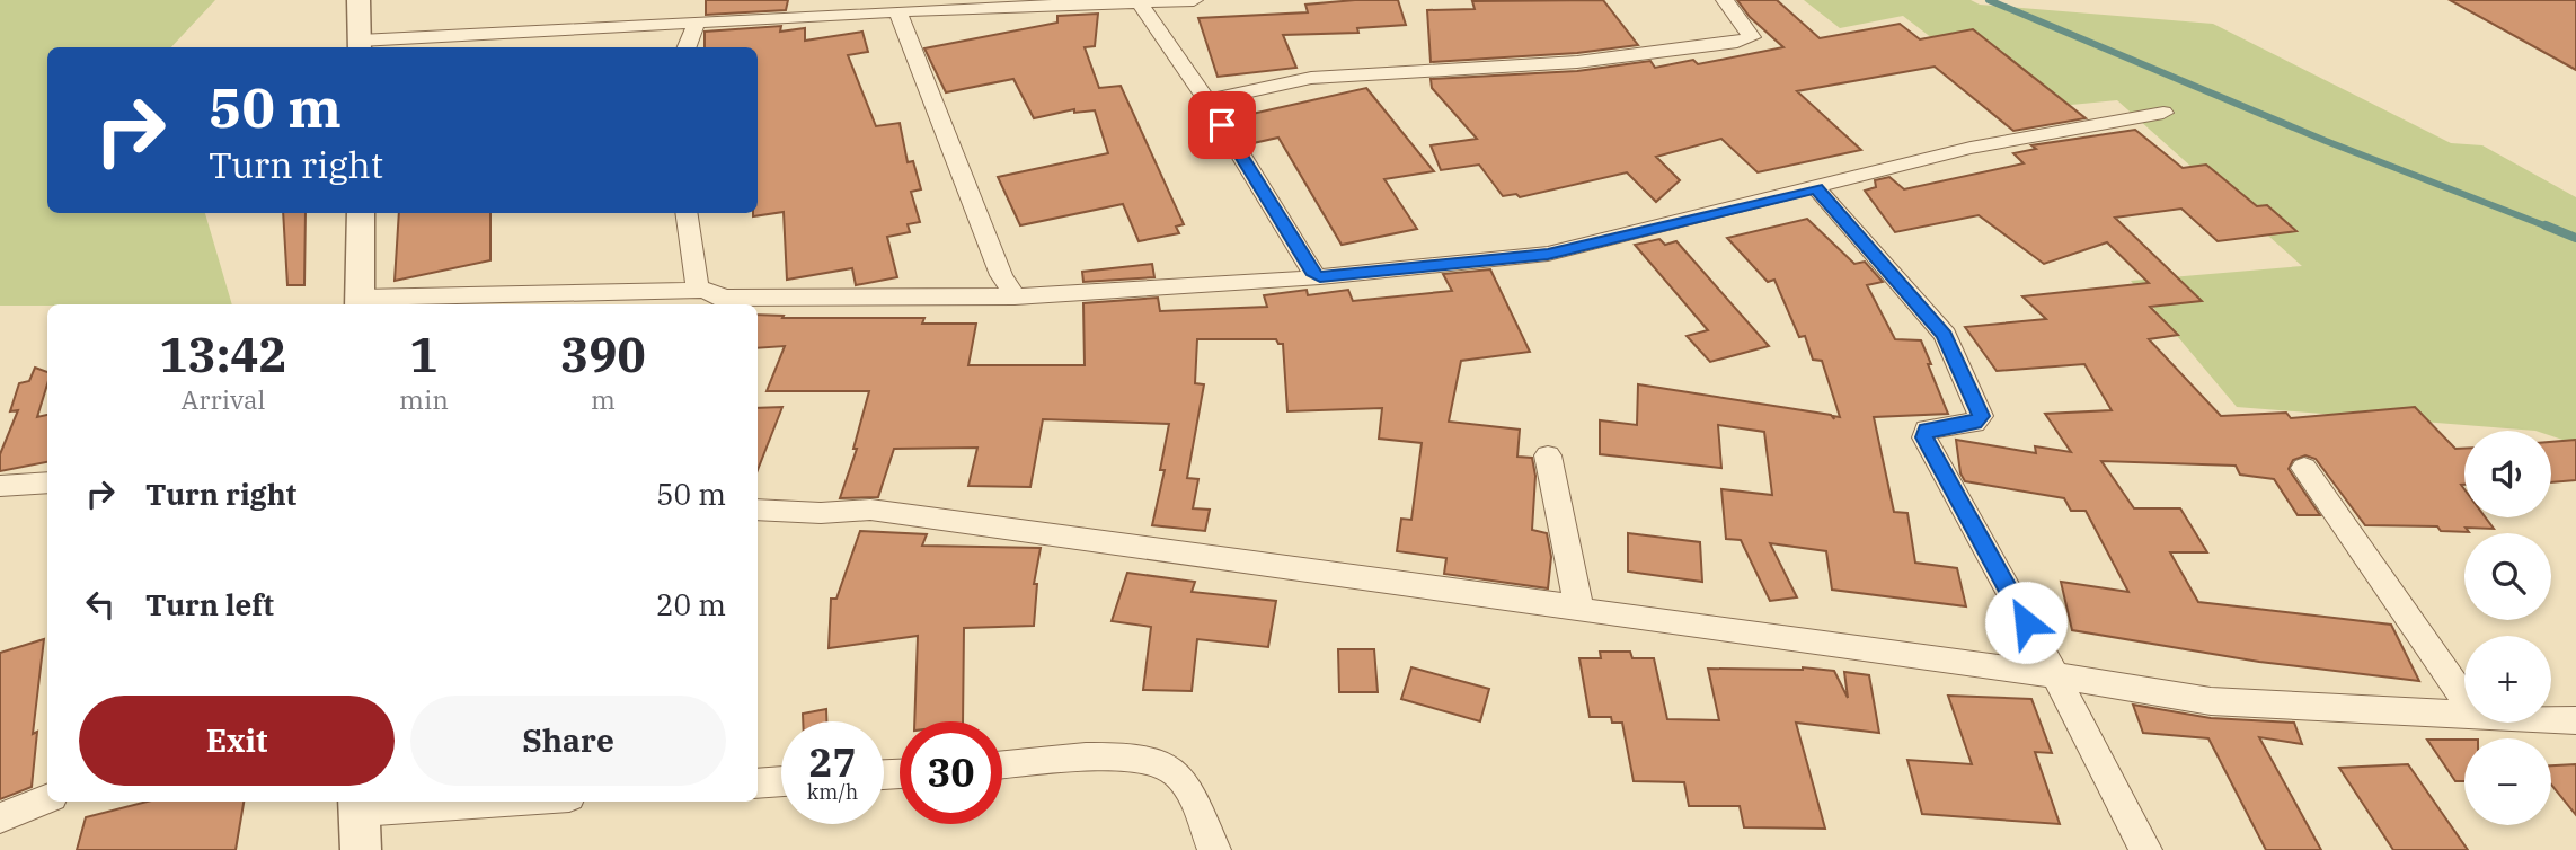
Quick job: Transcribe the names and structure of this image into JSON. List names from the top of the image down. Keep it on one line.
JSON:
{"page":{"turn":["50 m","Turn right"],"eta":["13:42","Arrival","1","min","390","m"],"map_buttons":["+","−"],"list":[{"name":"Turn right","value":"50 m"},{"name":"Turn left","value":"20 m"}],"buttons":["Exit","Share"],"speed":"27 km/h","limit":"30"}}
